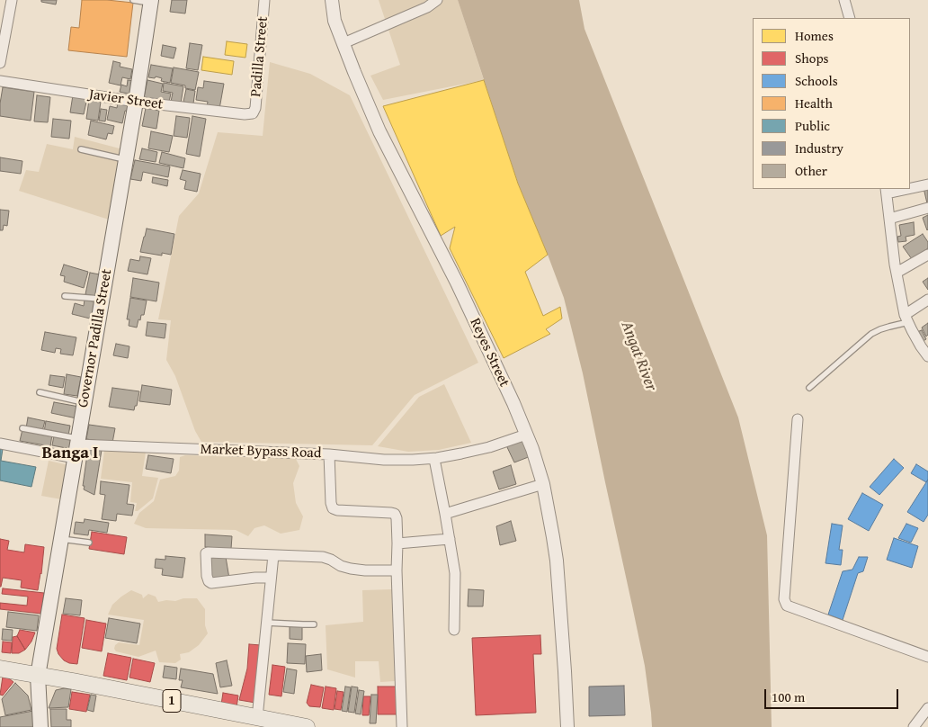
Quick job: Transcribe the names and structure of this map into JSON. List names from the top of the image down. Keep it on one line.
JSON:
{"streets":{"main road":["Governor Padilla Street","1"],"street":["Padilla Street","Javier Street","Reyes Street","Market Bypass Road"]},"crossings":[["Padilla Street","Javier Street"],["Javier Street","Governor Padilla Street"],["Governor Padilla Street","Market Bypass Road"],["Governor Padilla Street","1"]],"districts":["Banga Ⅰ"],"water":["Angat River"],"legend":["Homes","Shops","Schools","Health","Public","Industry","Other"],"scale_bar":"100 m"}
